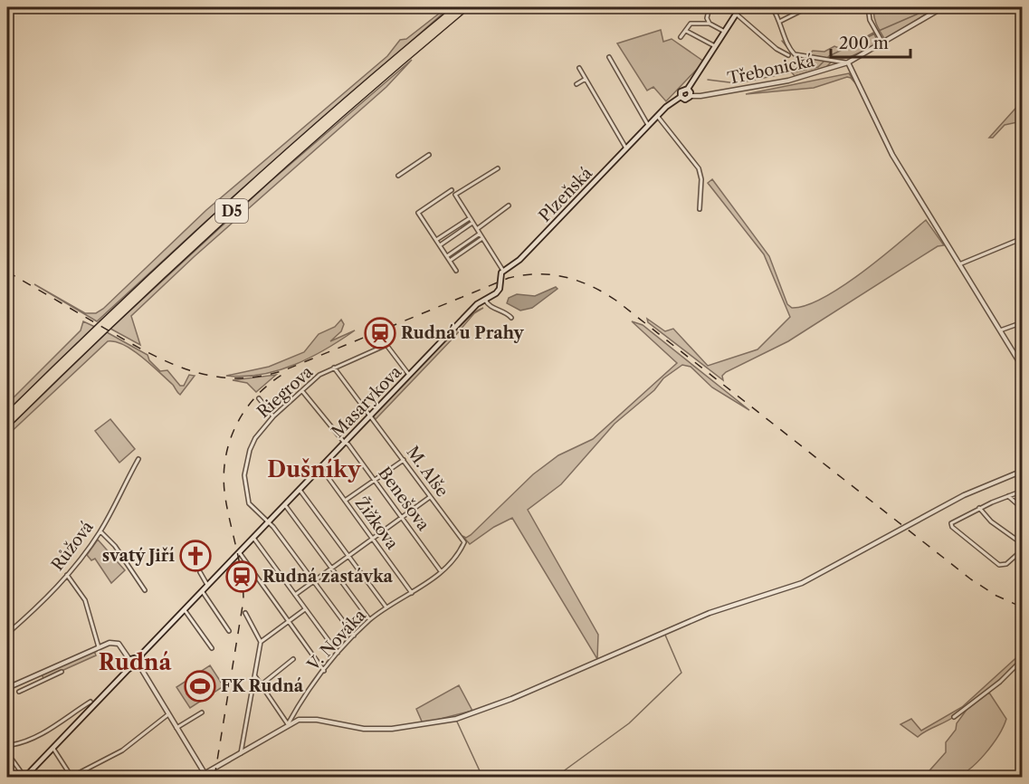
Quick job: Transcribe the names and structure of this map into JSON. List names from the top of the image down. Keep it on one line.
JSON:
{"streets":{"highway":["D5"],"main road":["Plzeňská","Masarykova"],"street":["Třebonická","Riegrova","M. Alše","Benešova","Žižkova","Růžová","V. Nováka"]},"crossings":[["Plzeňská","Masarykova"],["Riegrova","Masarykova"],["Riegrova","M. Alše"],["Riegrova","Benešova"],["Riegrova","V. Nováka"],["Masarykova","M. Alše"],["Masarykova","Benešova"],["Masarykova","Žižkova"],["M. Alše","V. Nováka"],["Benešova","V. Nováka"],["Žižkova","V. Nováka"]],"districts":["Dušníky","Rudná"],"places":{"station":["Rudná u Prahy","Rudná zastávka"],"church":["svatý Jiří"],"sports":["FK Rudná"]},"scale_bar":"200 m"}
